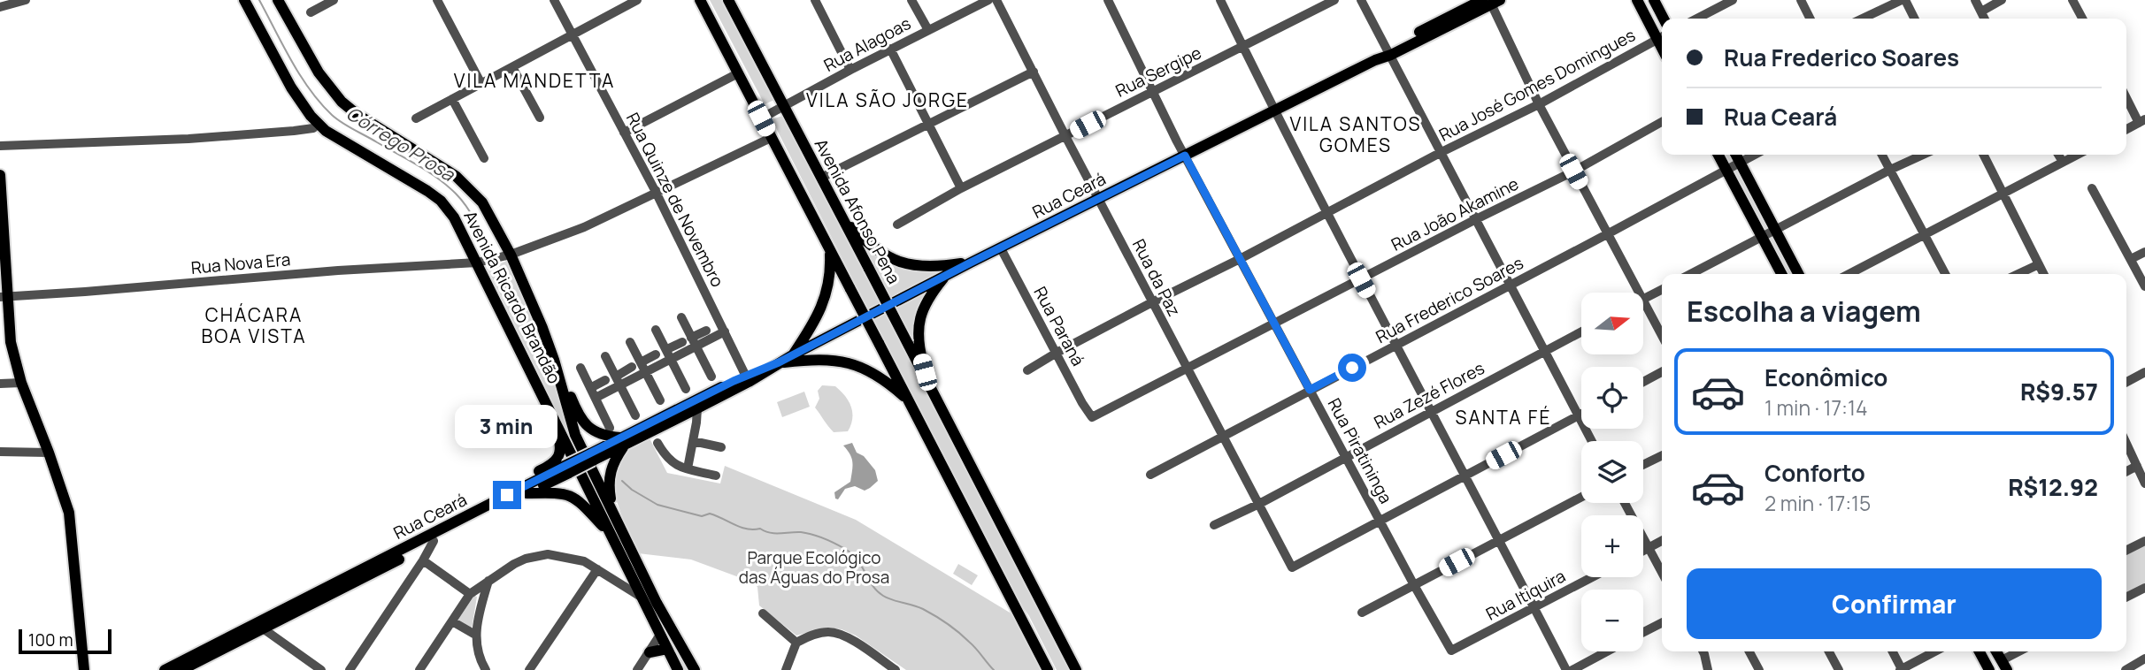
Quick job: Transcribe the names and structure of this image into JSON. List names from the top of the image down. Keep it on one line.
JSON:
{"streets":{"main road":["Rua Ceará","Avenida Afonso Pena","Avenida Ricardo Brandão"],"street":["Rua Alagoas","Rua Sergipe","Rua José Gomes Domingues","Rua Quinze de Novembro","Rua João Akamine","Rua Nova Era","Rua da Paz","Rua Frederico Soares","Rua Paraná","Rua Zezé Flores","Rua Piratininga","Rua Itiquira"]},"crossings":[["Rua Alagoas","Avenida Afonso Pena"],["Rua Sergipe","Rua da Paz"],["Rua Sergipe","Rua Piratininga"],["Rua José Gomes Domingues","Rua da Paz"],["Rua José Gomes Domingues","Rua Paraná"],["Rua José Gomes Domingues","Rua Piratininga"],["Rua Ceará","Rua Quinze de Novembro"],["Rua Ceará","Rua da Paz"],["Rua Ceará","Rua Paraná"],["Rua Ceará","Rua Piratininga"],["Rua Quinze de Novembro","Rua Nova Era"],["Rua João Akamine","Rua da Paz"],["Rua João Akamine","Rua Paraná"],["Rua João Akamine","Rua Piratininga"],["Rua Nova Era","Avenida Ricardo Brandão"],["Rua da Paz","Rua Frederico Soares"],["Rua da Paz","Rua Zezé Flores"],["Rua da Paz","Rua Piratininga"],["Rua Frederico Soares","Rua Piratininga"],["Rua Zezé Flores","Rua Piratininga"],["Rua Piratininga","Rua Itiquira"]],"districts":["VILA MANDETTA","VILA SÃO JORGE","VILA SANTOS GOMES","CHÁCARA BOA VISTA","SANTA FÉ"],"water":["Córrego Prosa"],"parks":["Parque Ecológico das Águas do Prosa"],"scale_bar":"100 m","north":"right","page":{"banner":["Rua Frederico Soares","Rua Ceará"],"heading":"Escolha a viagem","map_buttons":["+","−"],"list":[{"name":"Econômico","note":"1 min · 17:14","value":"R$9.57"},{"name":"Conforto","note":"2 min · 17:15","value":"R$12.92"}],"bubble":"3 min","buttons":"Confirmar","scale":"100 m"}}
